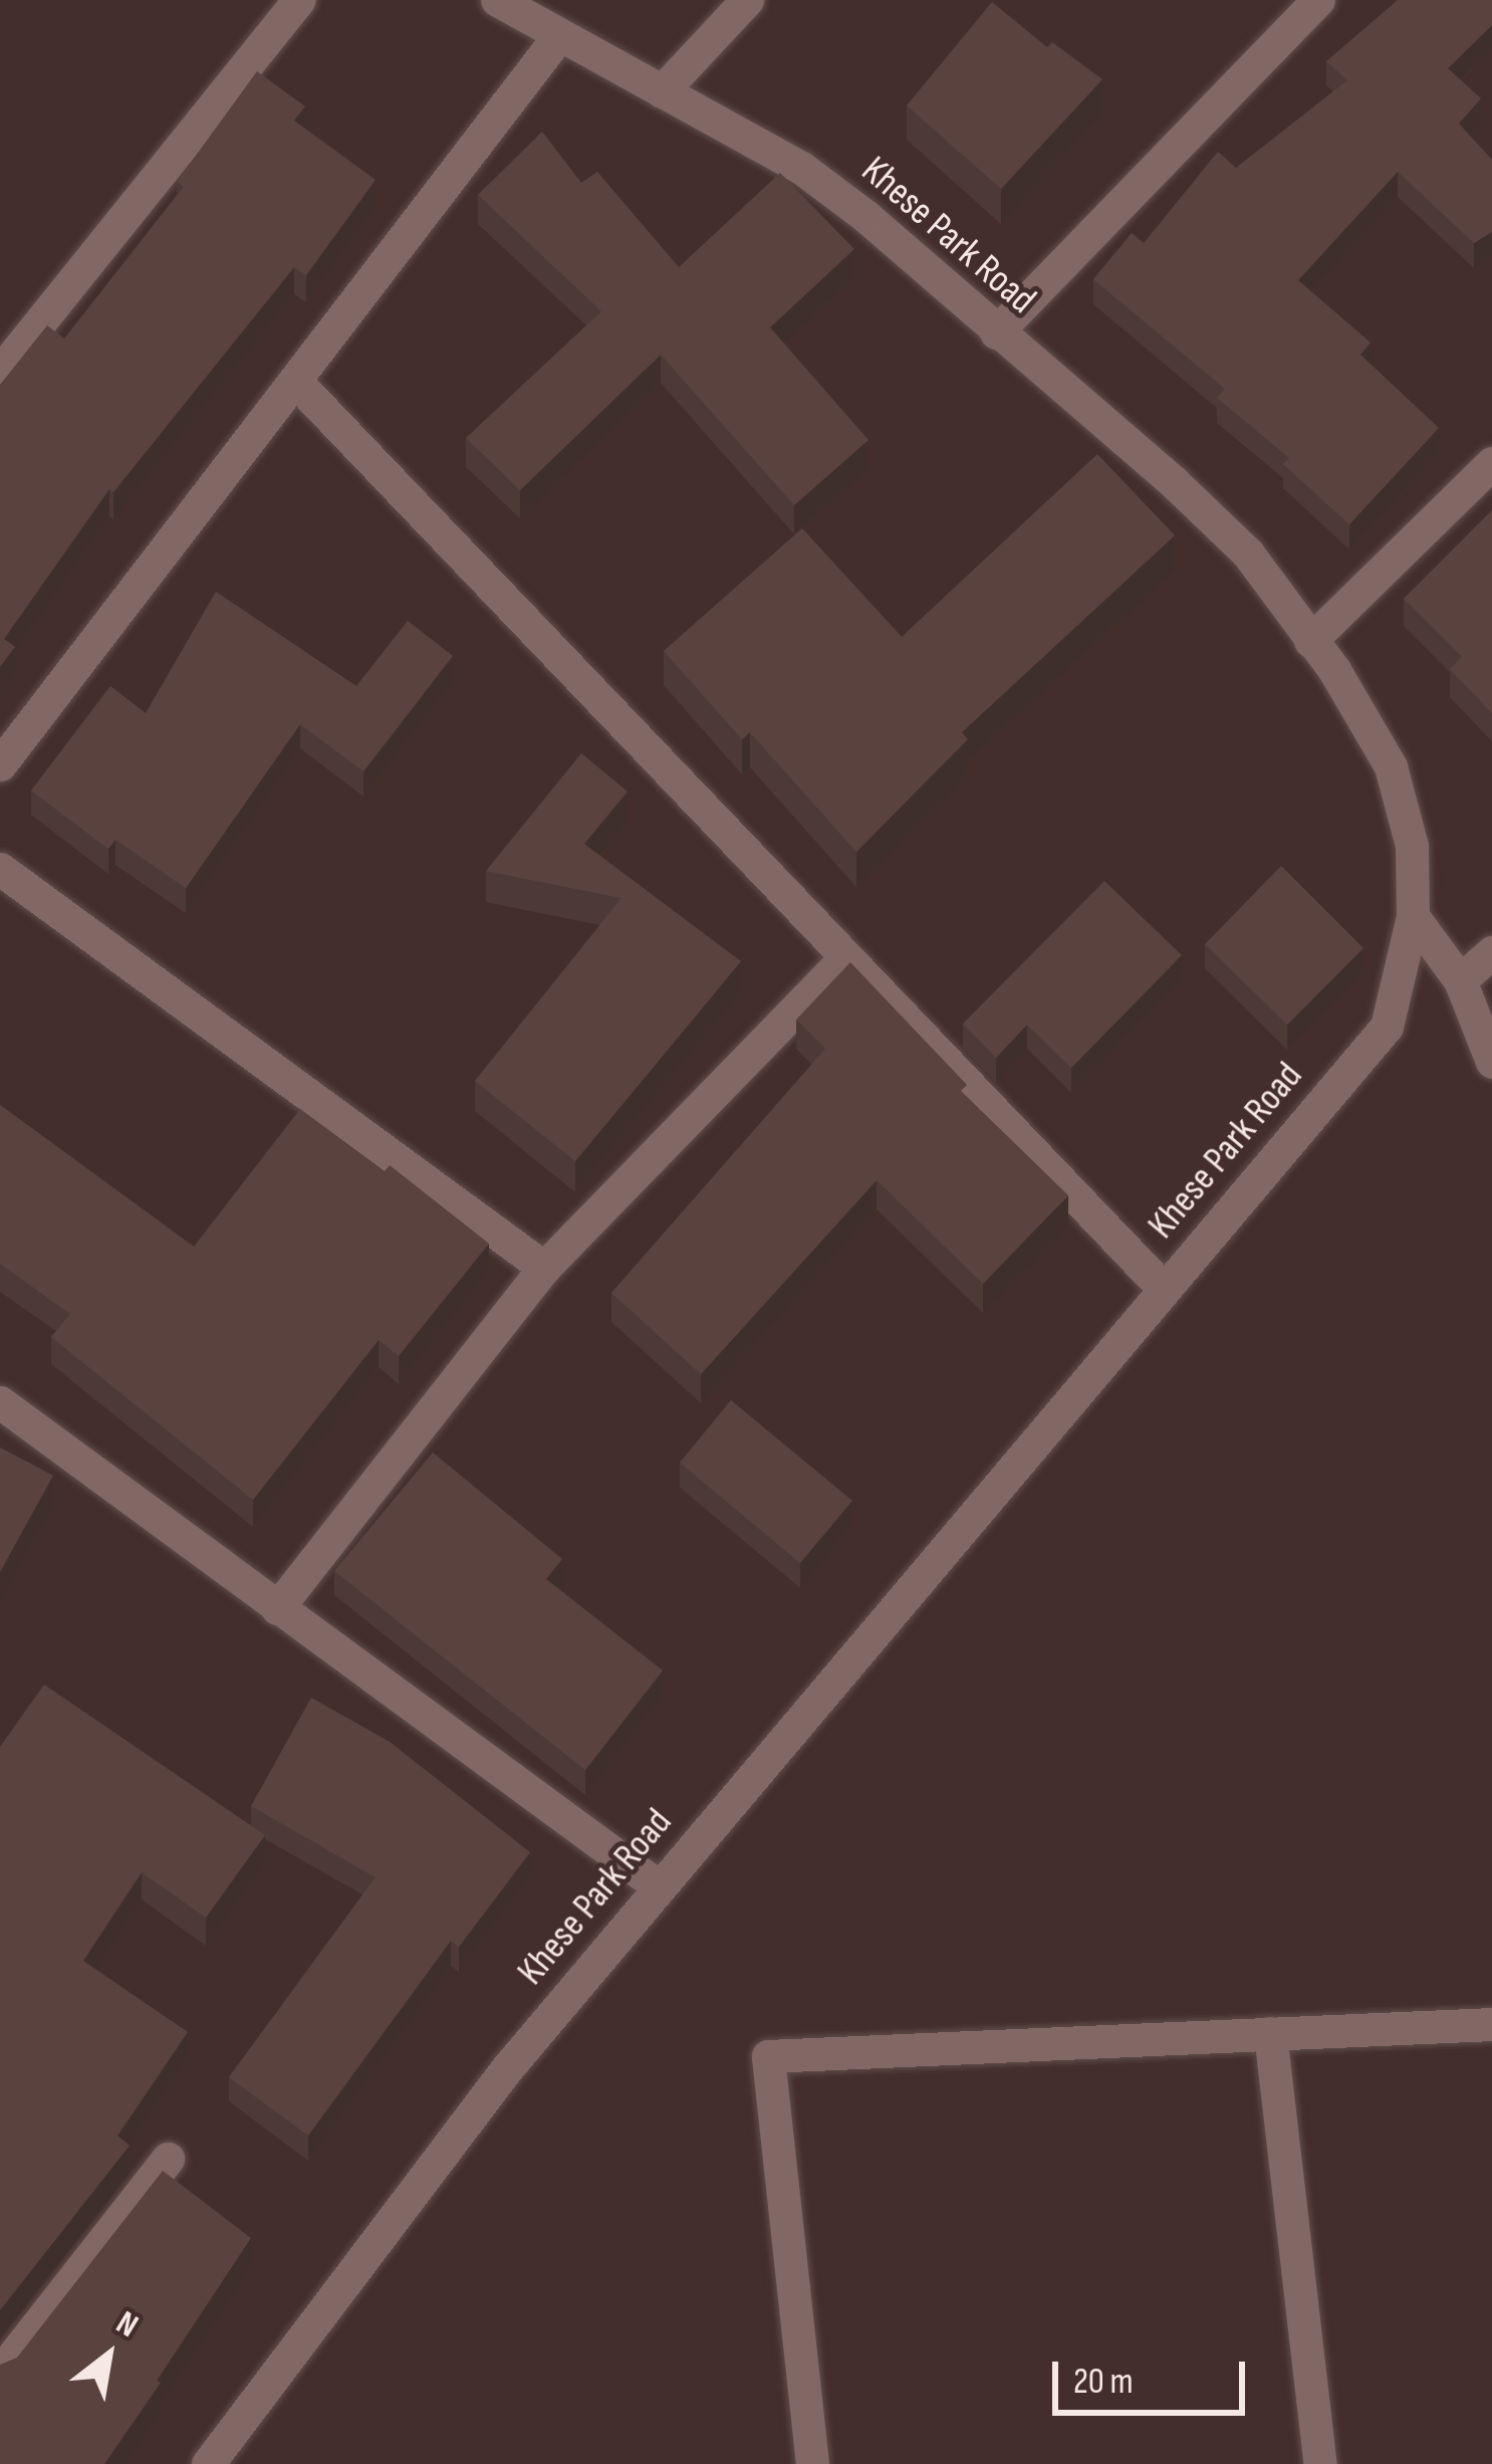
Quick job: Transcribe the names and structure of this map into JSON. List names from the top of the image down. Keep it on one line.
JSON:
{"streets":{"street":["Khese Park Road"]},"scale_bar":"20 m","north":"top right"}
